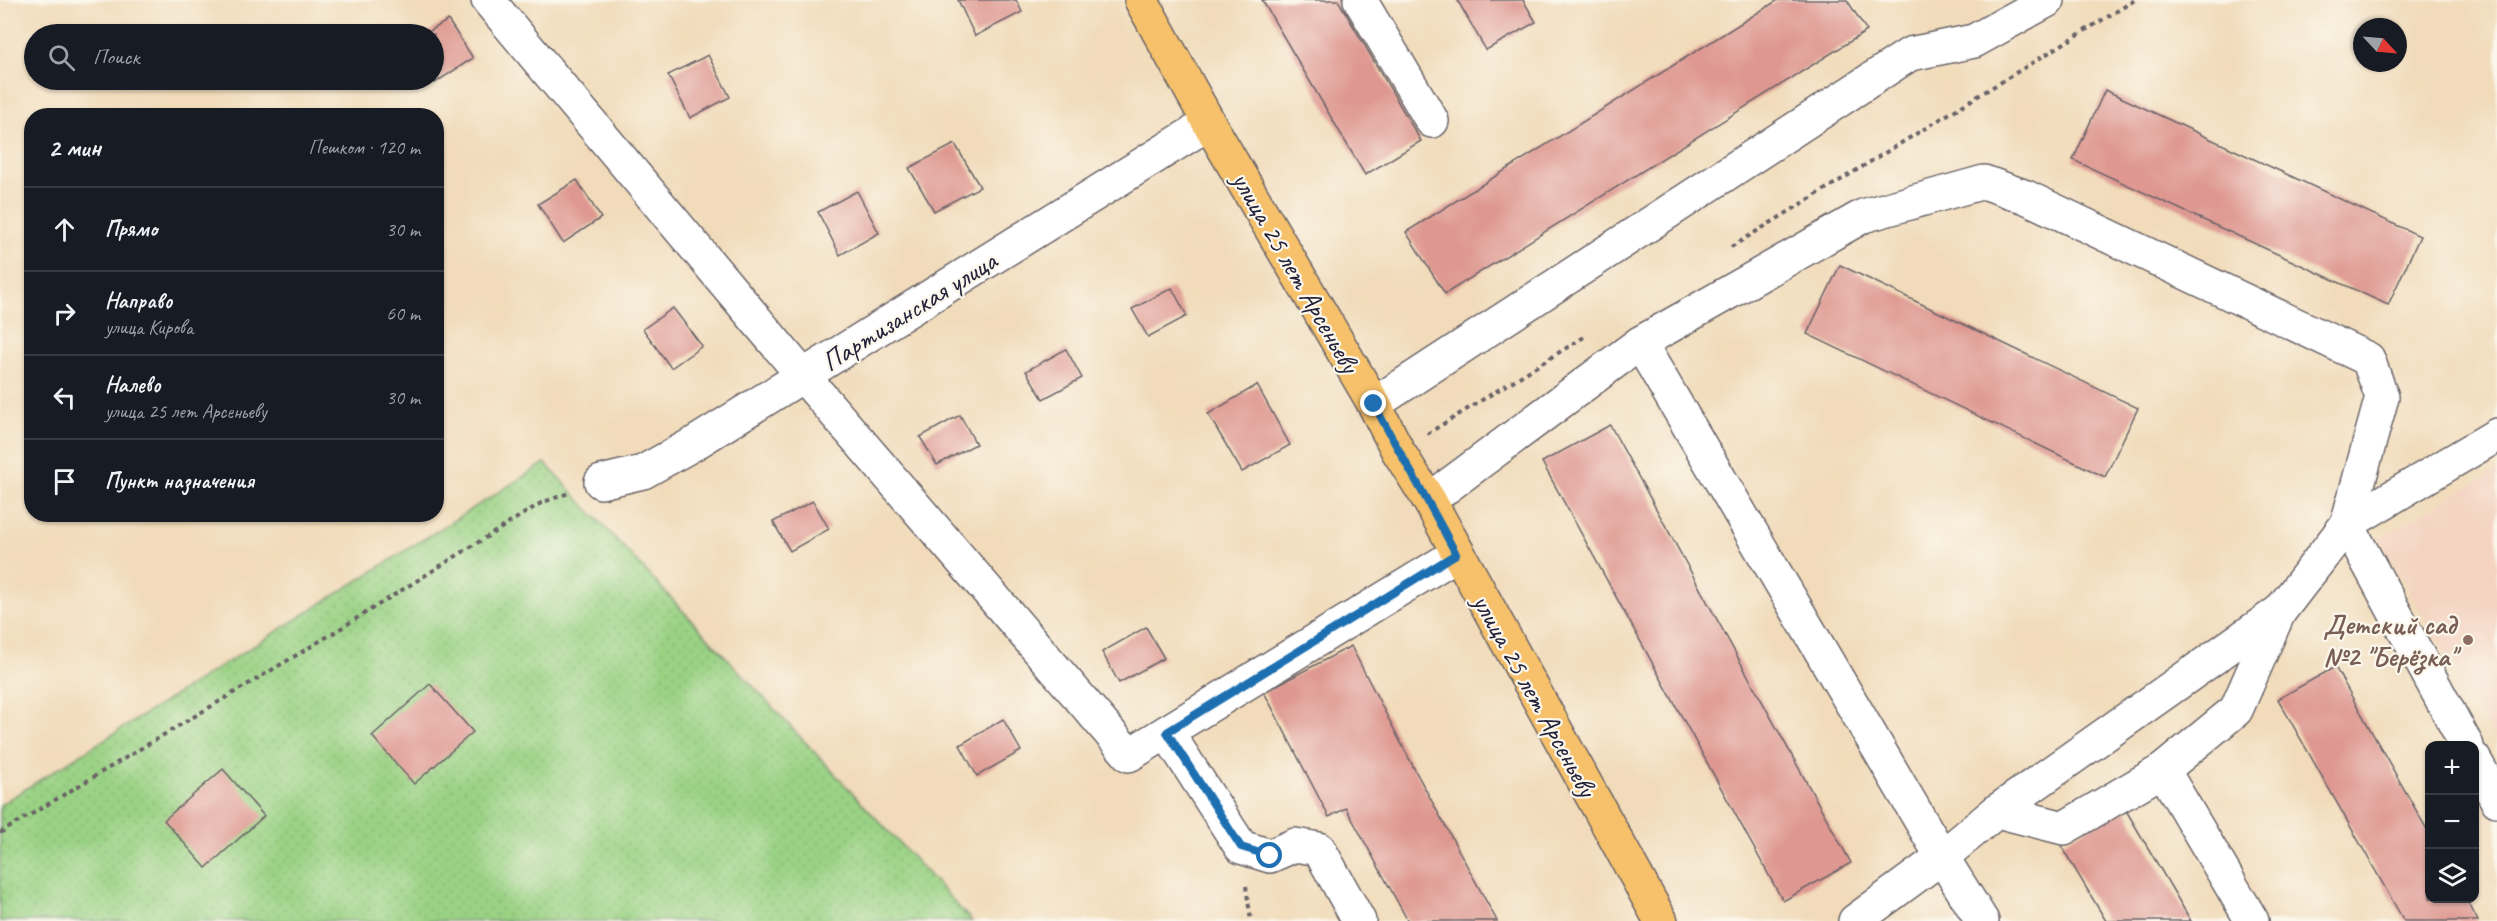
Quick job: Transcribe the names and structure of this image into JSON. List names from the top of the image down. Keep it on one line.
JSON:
{"streets":{"main road":["улица 25 лет Арсеньеву"],"street":["Партизанская улица"]},"crossings":[["улица 25 лет Арсеньеву","Партизанская улица"]],"places":["Детский сад №2 \"Берёзка\""],"north":"bottom right","page":{"search":"Поиск","heading":["2 мин","Пешком · 120 m"],"list":[["Прямо","30 m"],["Направо","улица Кирова","60 m"],["Налево","улица 25 лет Арсеньеву","30 m"],"Пункт назначения"],"map_buttons":["+","−"]}}
